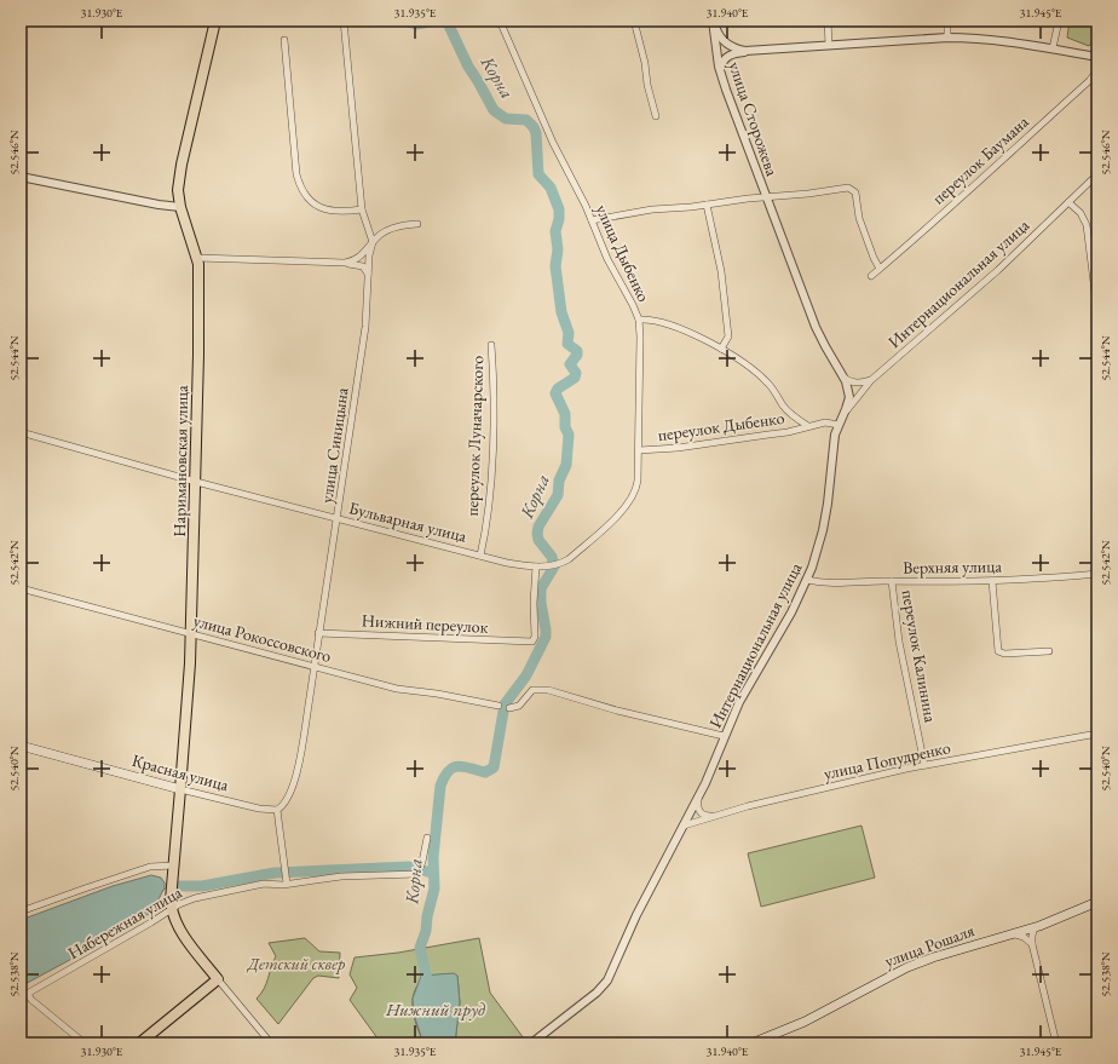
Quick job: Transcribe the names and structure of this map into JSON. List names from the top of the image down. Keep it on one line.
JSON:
{"streets":{"main road":["Наримановская улица","Красная улица","улица Рошаля"],"street":["улица Сторожева","переулок Баумана","улица Дыбенко","Интернациональная улица","переулок Дыбенко","переулок Луначарского","улица Синицына","Бульварная улица","Верхняя улица","Нижний переулок","улица Рокоссовского","переулок Калинина","улица Попудренко","Набережная улица"]},"crossings":[["улица Сторожева","Интернациональная улица"],["улица Дыбенко","переулок Дыбенко"],["улица Дыбенко","Бульварная улица"],["Интернациональная улица","переулок Дыбенко"],["Интернациональная улица","Верхняя улица"],["Интернациональная улица","улица Попудренко"],["переулок Луначарского","Бульварная улица"],["улица Синицына","Бульварная улица"],["улица Синицына","Нижний переулок"],["улица Синицына","улица Рокоссовского"],["улица Синицына","Красная улица"],["Наримановская улица","Бульварная улица"],["Наримановская улица","улица Рокоссовского"],["Наримановская улица","Красная улица"],["Наримановская улица","Набережная улица"],["Бульварная улица","Нижний переулок"],["Верхняя улица","переулок Калинина"],["переулок Калинина","улица Попудренко"]],"water":["Корна","Нижний пруд"],"parks":["Детский сквер"],"coordinates":["31.930°E","31.935°E","31.940°E","31.945°E","52.546°N","52.544°N","52.542°N","52.540°N","52.538°N"]}
